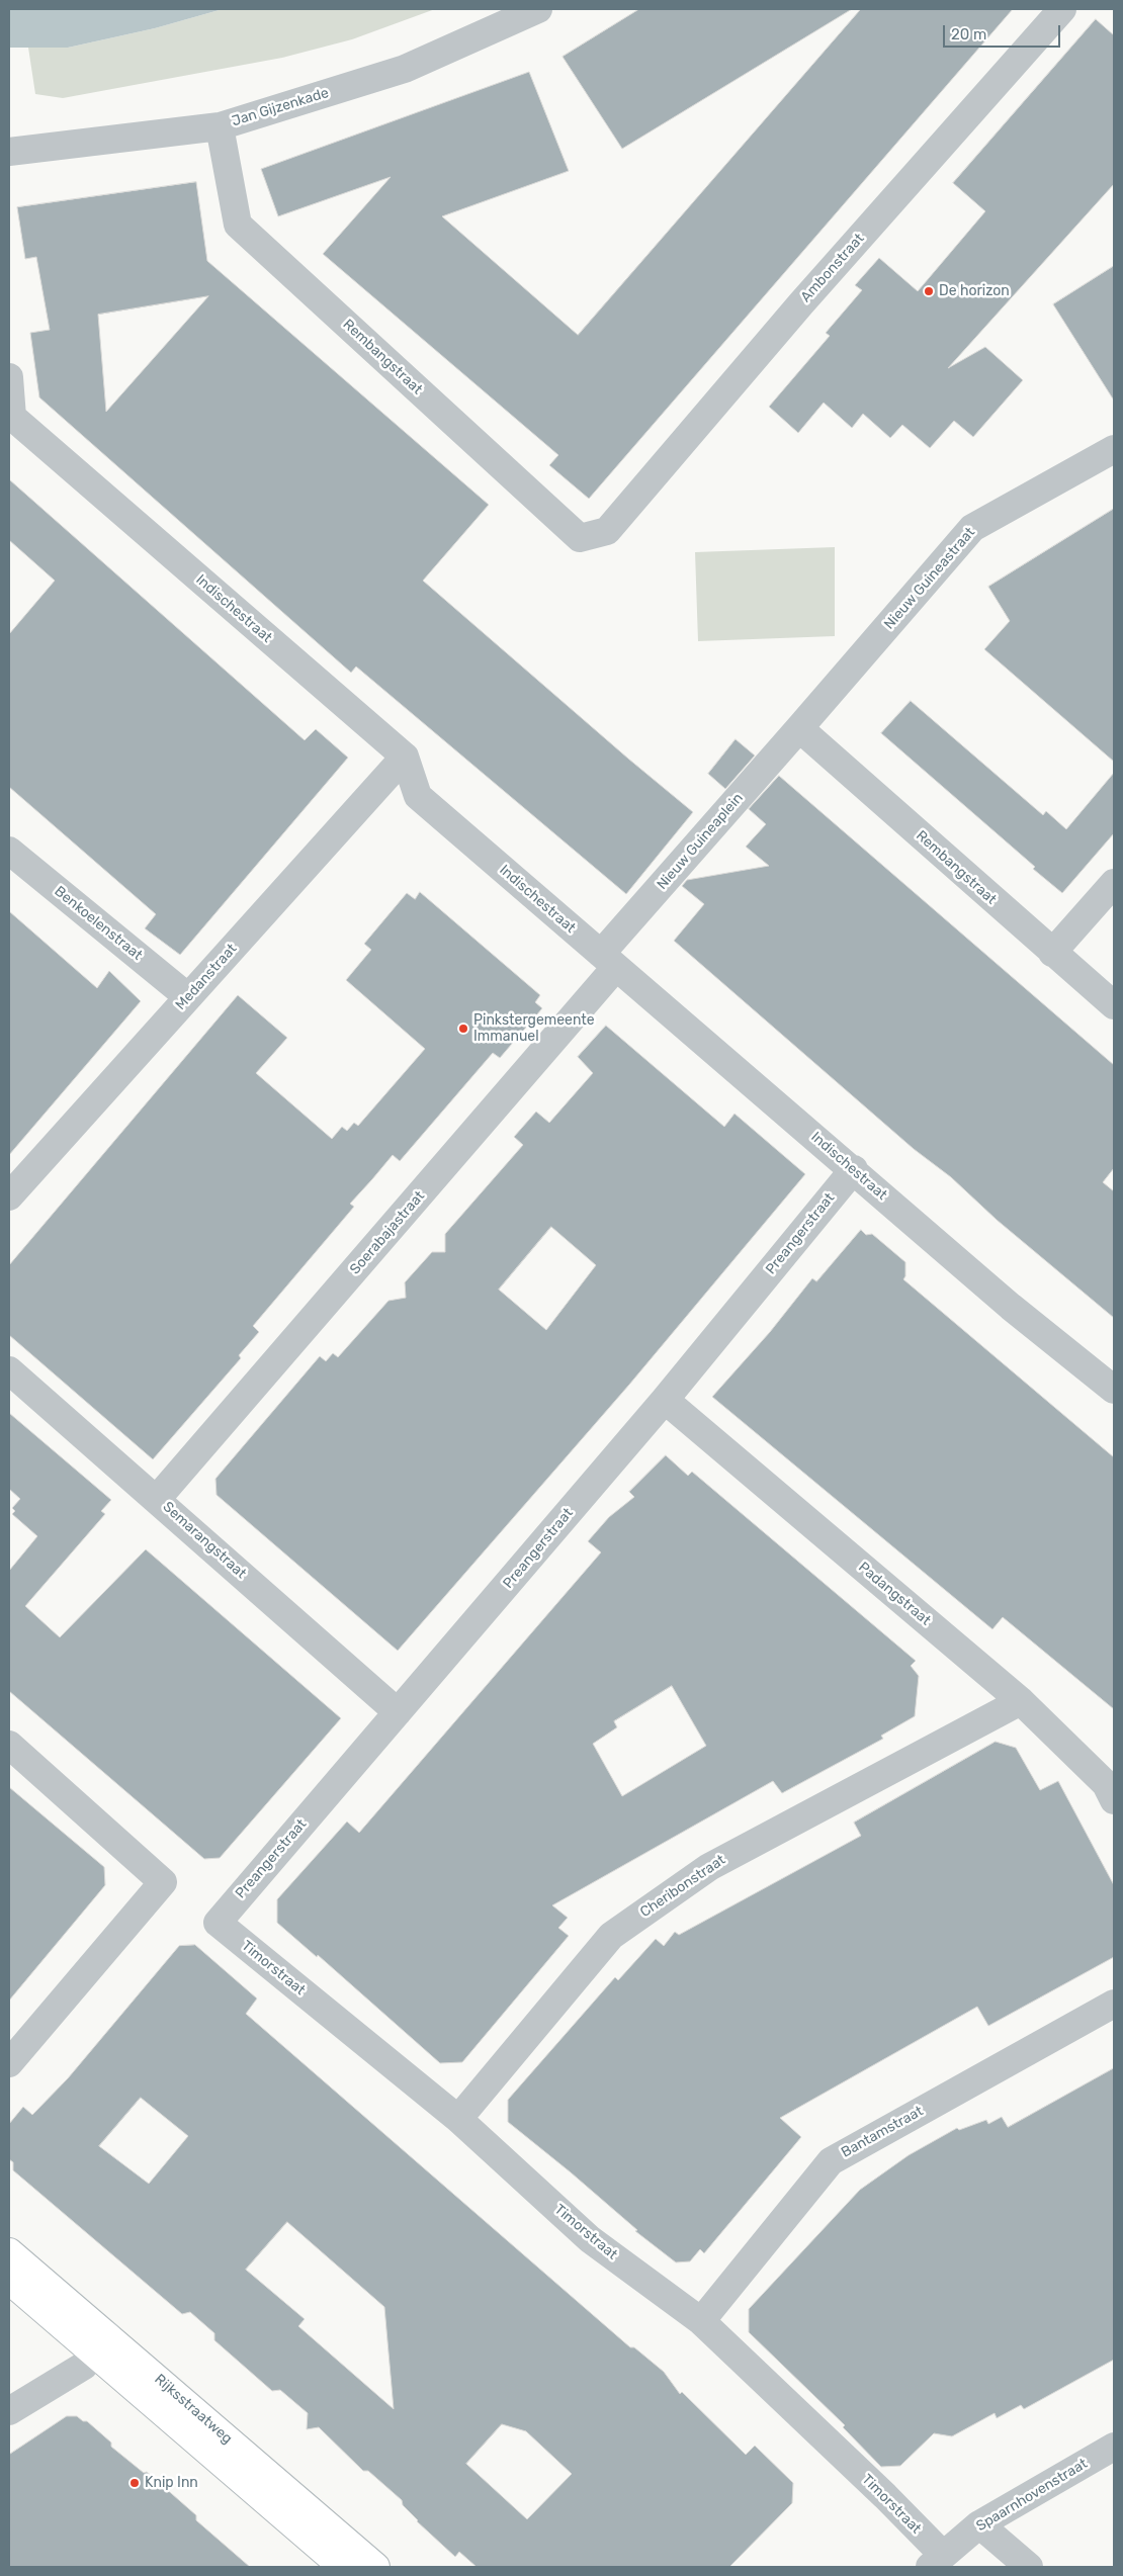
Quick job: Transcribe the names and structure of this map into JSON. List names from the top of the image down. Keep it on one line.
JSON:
{"streets":{"main road":["Rijksstraatweg"],"street":["Jan Gijzenkade","Ambonstraat","Rembangstraat","Nieuw Guineastraat","Indischestraat","Nieuw Guineaplein","Benkoelenstraat","Medanstraat","Soerabajastraat","Preangerstraat","Semarangstraat","Padangstraat","Cheribonstraat","Timorstraat","Bantamstraat","Spaarnhovenstraat"]},"crossings":[["Jan Gijzenkade","Rembangstraat"],["Ambonstraat","Rembangstraat"],["Rembangstraat","Nieuw Guineastraat"],["Rembangstraat","Nieuw Guineaplein"],["Nieuw Guineastraat","Nieuw Guineaplein"],["Indischestraat","Nieuw Guineaplein"],["Indischestraat","Medanstraat"],["Indischestraat","Soerabajastraat"],["Indischestraat","Preangerstraat"],["Nieuw Guineaplein","Soerabajastraat"],["Benkoelenstraat","Medanstraat"],["Soerabajastraat","Semarangstraat"],["Preangerstraat","Semarangstraat"],["Preangerstraat","Padangstraat"],["Preangerstraat","Timorstraat"],["Padangstraat","Cheribonstraat"],["Cheribonstraat","Timorstraat"],["Timorstraat","Bantamstraat"],["Timorstraat","Spaarnhovenstraat"]],"places":["De horizon","Pinkstergemeente Immanuel","Knip Inn"],"scale_bar":"20 m"}
